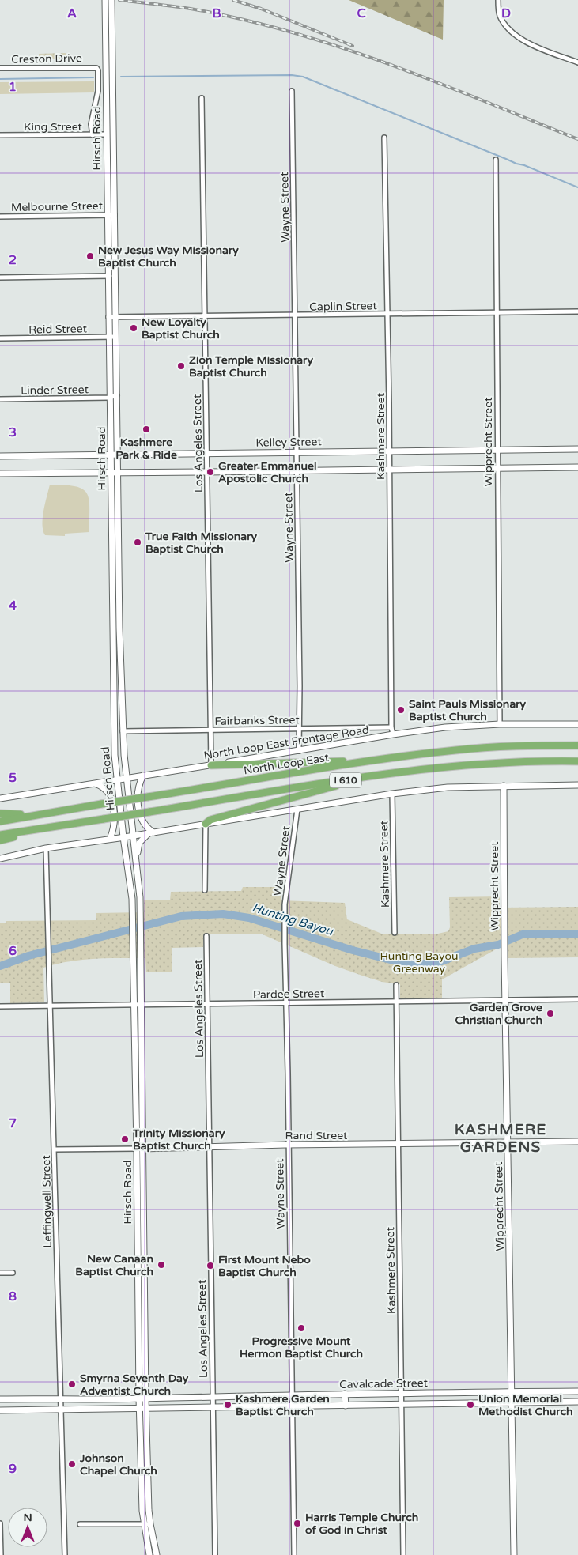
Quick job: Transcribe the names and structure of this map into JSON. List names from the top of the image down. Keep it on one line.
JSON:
{"streets":{"highway":["North Loop East","I 610"],"main road":["Hirsch Road","Kelley Street","Wipprecht Street","North Loop East Frontage Road","Rand Street","Cavalcade Street"],"street":["Creston Drive","King Street","Melbourne Street","Wayne Street","Caplin Street","Reid Street","Linder Street","Kashmere Street","Los Angeles Street","Fairbanks Street","Pardee Street","Leffingwell Street"]},"crossings":[["Creston Drive","King Street"],["King Street","Hirsch Road"],["Hirsch Road","Melbourne Street"],["Hirsch Road","Caplin Street"],["Hirsch Road","Reid Street"],["Hirsch Road","Linder Street"],["Hirsch Road","Kelley Street"],["Hirsch Road","Fairbanks Street"],["Hirsch Road","North Loop East Frontage Road"],["Hirsch Road","Pardee Street"],["Hirsch Road","Rand Street"],["Hirsch Road","Cavalcade Street"],["Wayne Street","Caplin Street"],["Wayne Street","Kelley Street"],["Wayne Street","Fairbanks Street"],["Wayne Street","North Loop East Frontage Road"],["Wayne Street","Pardee Street"],["Wayne Street","Rand Street"],["Wayne Street","Cavalcade Street"],["Caplin Street","Kashmere Street"],["Caplin Street","Wipprecht Street"],["Caplin Street","Los Angeles Street"],["Kashmere Street","Kelley Street"],["Kashmere Street","Fairbanks Street"],["Kashmere Street","North Loop East Frontage Road"],["Kashmere Street","Pardee Street"],["Kashmere Street","Rand Street"],["Kashmere Street","Cavalcade Street"],["Kelley Street","Wipprecht Street"],["Kelley Street","Los Angeles Street"],["Wipprecht Street","North Loop East Frontage Road"],["Wipprecht Street","Pardee Street"],["Wipprecht Street","Rand Street"],["Wipprecht Street","Cavalcade Street"],["Los Angeles Street","Fairbanks Street"],["Los Angeles Street","North Loop East Frontage Road"],["Los Angeles Street","Pardee Street"],["Los Angeles Street","Rand Street"],["Los Angeles Street","Cavalcade Street"],["Pardee Street","Leffingwell Street"],["Rand Street","Leffingwell Street"],["Leffingwell Street","Cavalcade Street"]],"districts":["KASHMERE GARDENS"],"water":["Hunting Bayou"],"parks":["Hunting Bayou Greenway"],"places":["New Jesus Way Missionary Baptist Church","New Loyalty Baptist Church","Zion Temple Missionary Baptist Church","Kashmere Park & Ride","Greater Emmanuel Apostolic Church","True Faith Missionary Baptist Church","Saint Pauls Missionary Baptist Church","Garden Grove Christian Church","Trinity Missionary Baptist Church","New Canaan Baptist Church","First Mount Nebo Baptist Church","Progressive Mount Hermon Baptist Church","Smyrna Seventh Day Adventist Church","Kashmere Garden Baptist Church","Union Memorial Methodist Church","Johnson Chapel Church","Harris Temple Church of God in Christ"],"north":"top","grid":{"columns":["A","B","C","D"],"rows":["1","2","3","4","5","6","7","8","9"]}}
